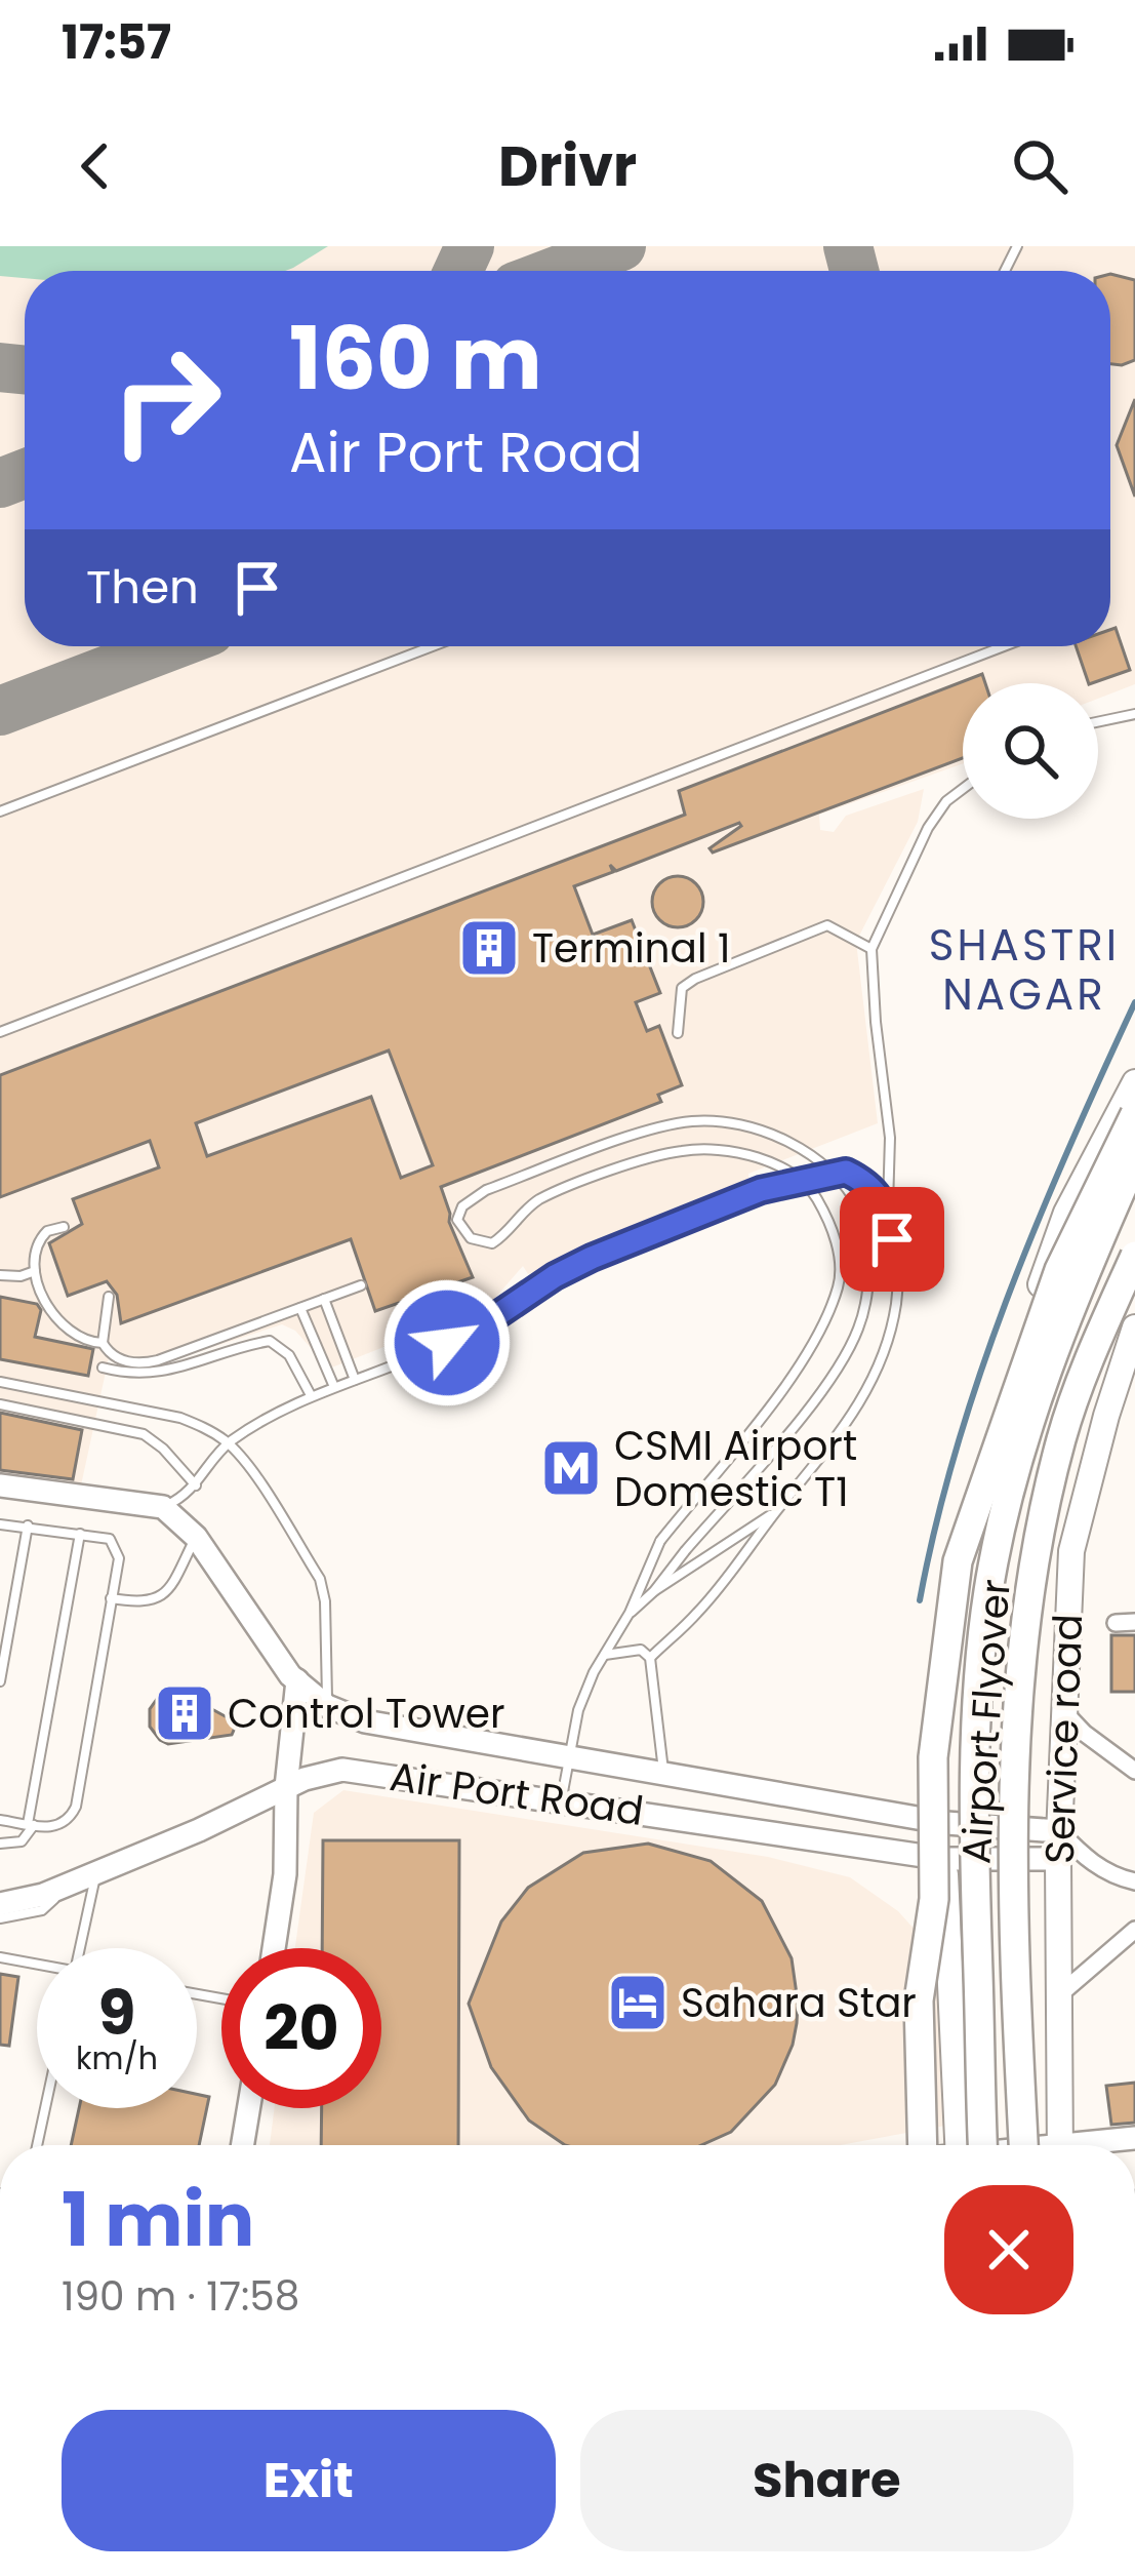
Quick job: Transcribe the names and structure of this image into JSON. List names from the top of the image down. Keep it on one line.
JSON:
{"streets":{"highway":["Airport Flyover"],"main road":["Service road"],"street":["Air Port Road"]},"crossings":[["Service road","Air Port Road"]],"districts":["SHASTRI NAGAR"],"places":{"building":["Terminal 1","Control Tower"],"metro station":["CSMI Airport Domestic T1"],"hotel":["Sahara Star"]},"page":{"status":"17:57","header":"Drivr","turn":["160 m","Air Port Road"],"then":"Then","speed":"9 km/h","limit":"20","heading":["1 min","190 m · 17:58"],"buttons":["Exit","Share"]}}
